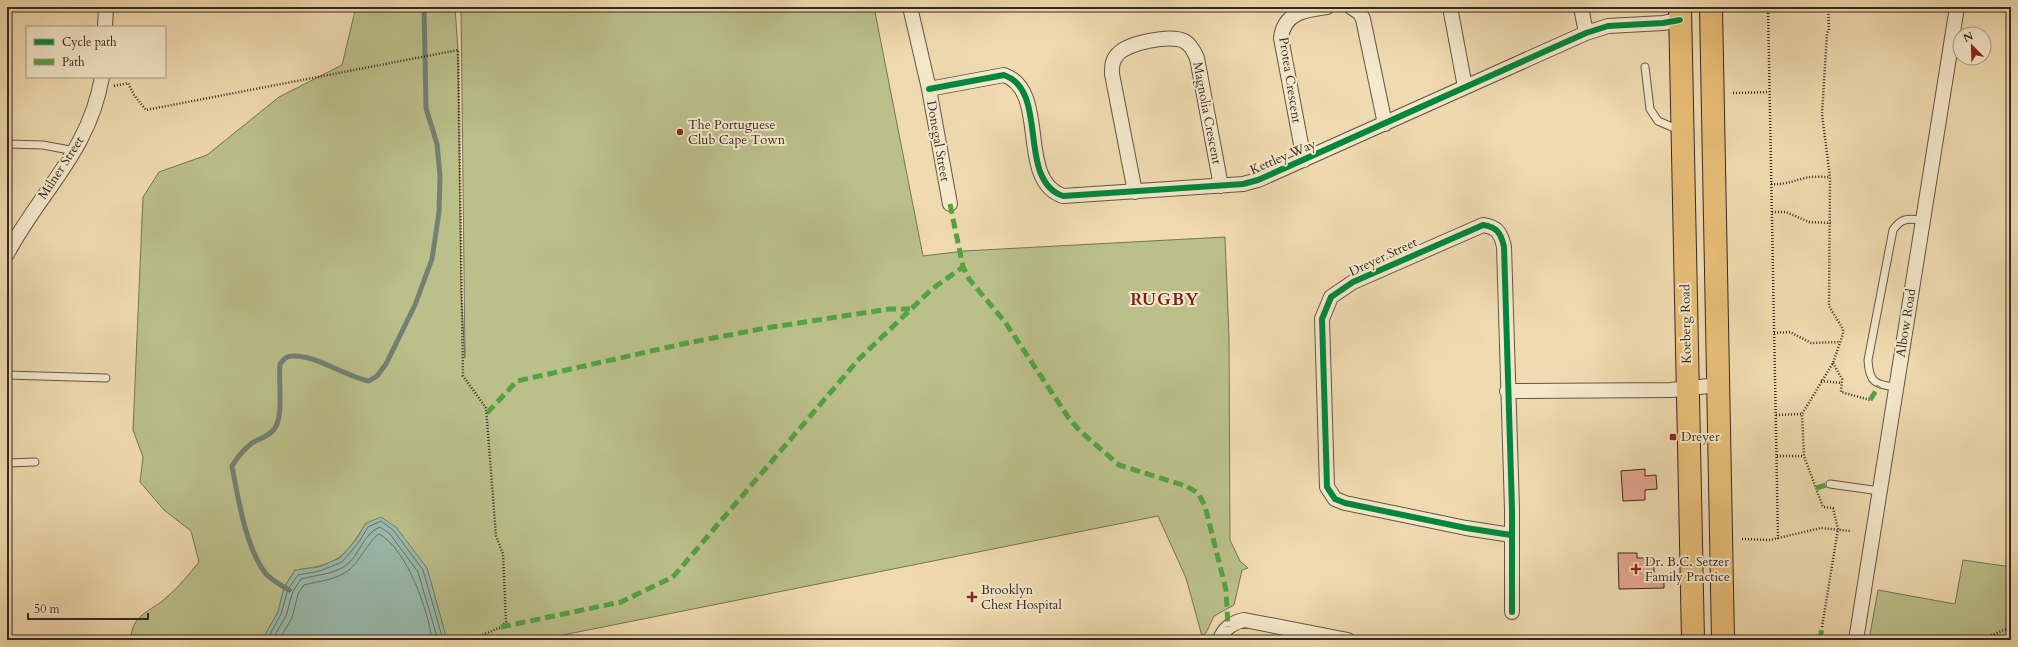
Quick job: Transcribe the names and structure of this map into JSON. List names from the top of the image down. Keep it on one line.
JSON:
{"streets":{"main road":["Koeberg Road"],"street":["Protea Crescent","Magnolia Crescent","Donegal Street","Kettley Way","Milner Street","Dreyer Street","Albow Road"]},"crossings":[["Protea Crescent","Kettley Way"],["Magnolia Crescent","Kettley Way"],["Donegal Street","Kettley Way"],["Kettley Way","Koeberg Road"]],"districts":["RUGBY"],"places":{"other":["The Portuguese Club Cape Town"],"transit":["Dreyer"],"health":["Dr. B.C. Setzer Family Practice","Brooklyn Chest Hospital"]},"legend":["Cycle path","Path"],"scale_bar":"50 m","north":"top left"}
